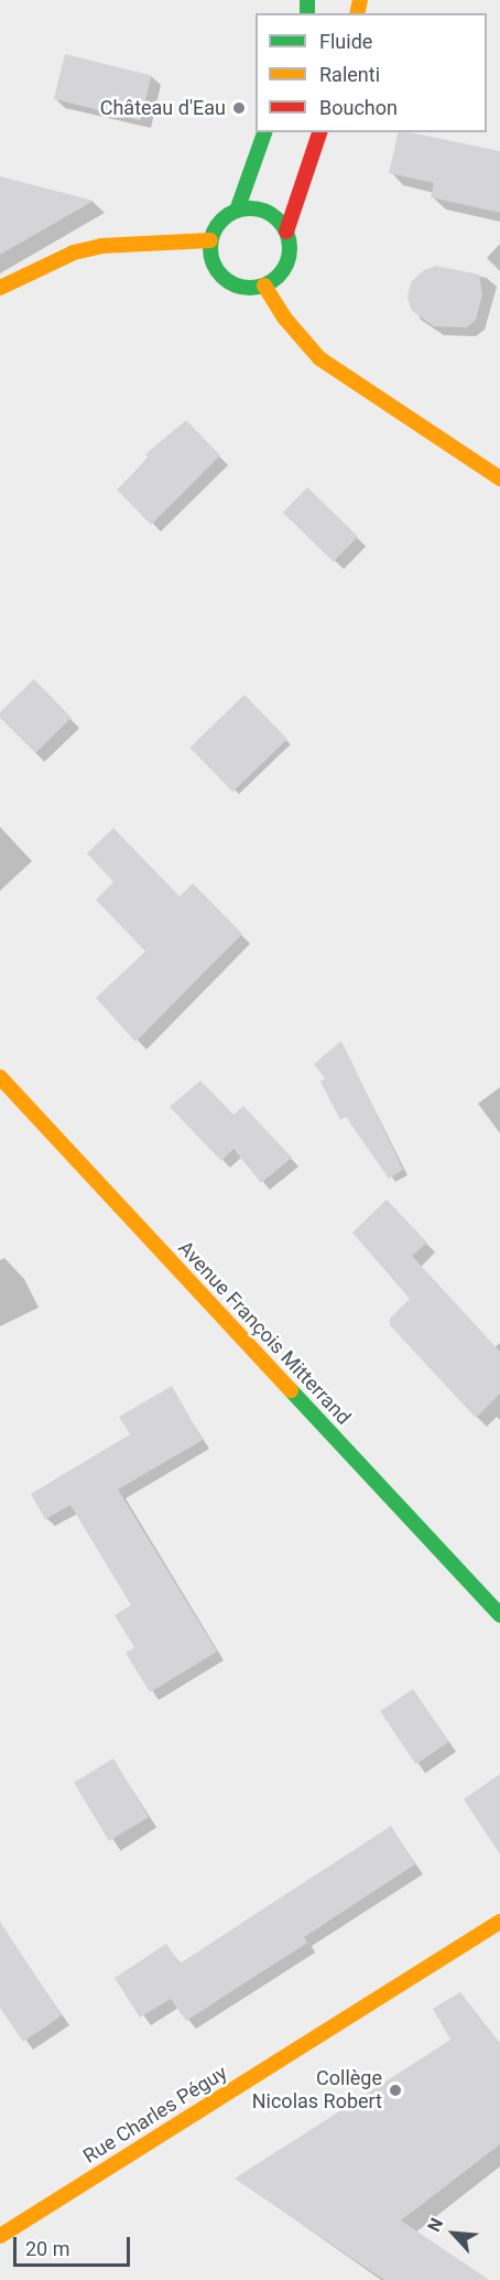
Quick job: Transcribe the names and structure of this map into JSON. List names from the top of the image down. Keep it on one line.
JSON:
{"streets":{"street":["Avenue François Mitterrand","Rue Charles Péguy"]},"places":["Château d'Eau","Collège Nicolas Robert"],"legend":["Fluide","Ralenti","Bouchon"],"scale_bar":"20 m","north":"top left"}
